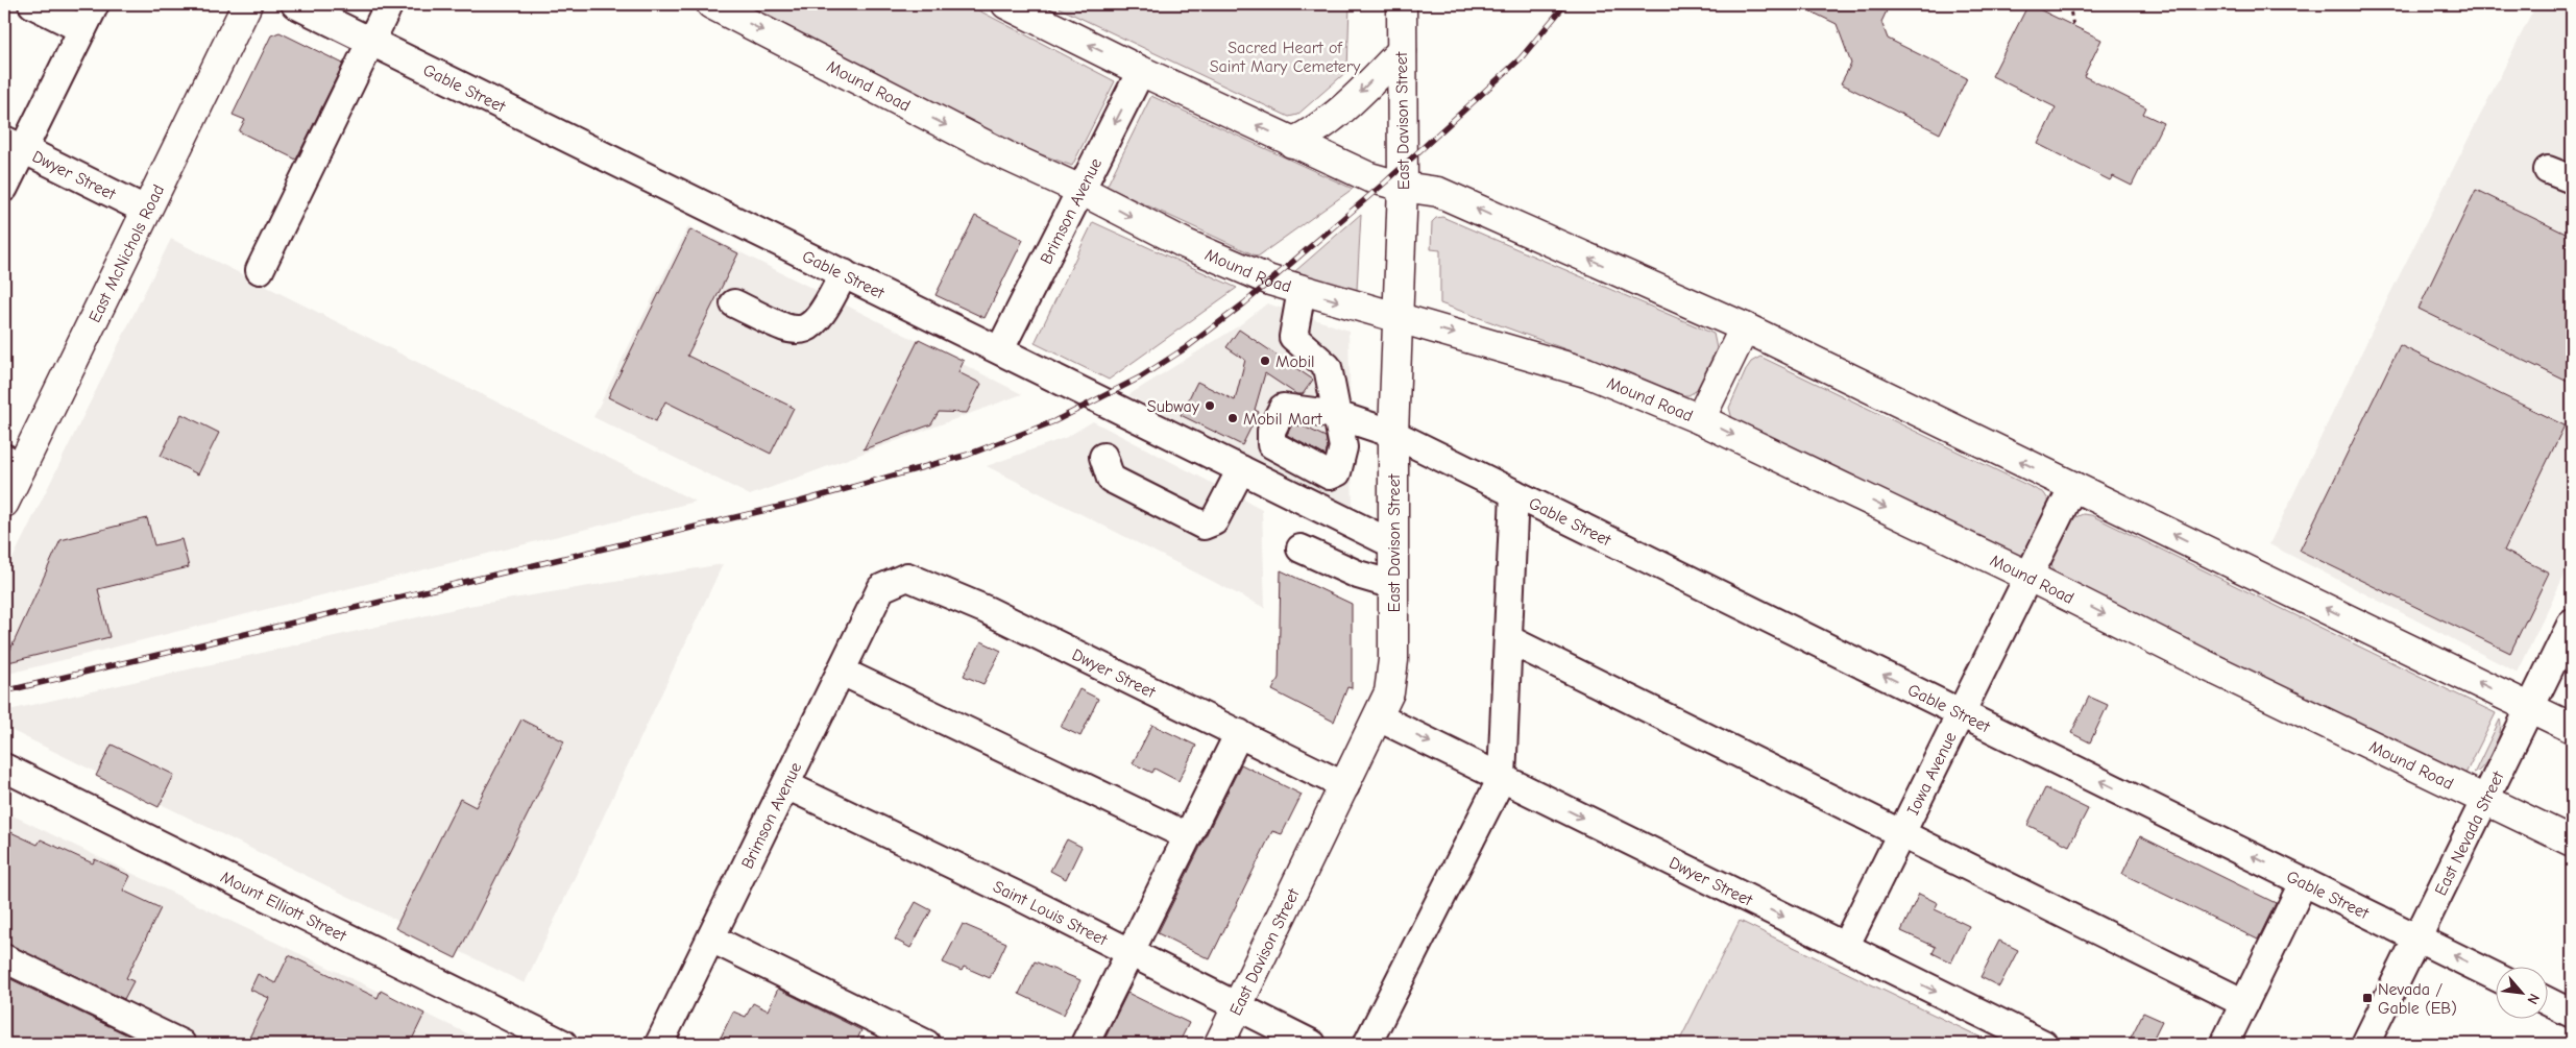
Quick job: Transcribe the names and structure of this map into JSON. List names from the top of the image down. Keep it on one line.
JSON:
{"streets":{"main road":["Mound Road","East Davison Street","East McNichols Road"],"street":["Gable Street","Dwyer Street","Brimson Avenue","Iowa Avenue","East Nevada Street","Mount Elliott Street","Saint Louis Street"]},"crossings":[["Mound Road","East Davison Street"],["Mound Road","Brimson Avenue"],["Mound Road","Iowa Avenue"],["Mound Road","East Nevada Street"],["Gable Street","East Davison Street"],["Gable Street","Brimson Avenue"],["Gable Street","Iowa Avenue"],["Gable Street","East Nevada Street"],["East Davison Street","Dwyer Street"],["East Davison Street","Saint Louis Street"],["Dwyer Street","Brimson Avenue"],["Dwyer Street","East McNichols Road"],["Dwyer Street","Iowa Avenue"],["Brimson Avenue","Saint Louis Street"]],"parks":["Sacred Heart of Saint Mary Cemetery"],"places":{"other":["Mobil","Subway","Mobil Mart"],"transit":["Nevada / Gable (EB)"]},"north":"bottom right"}
